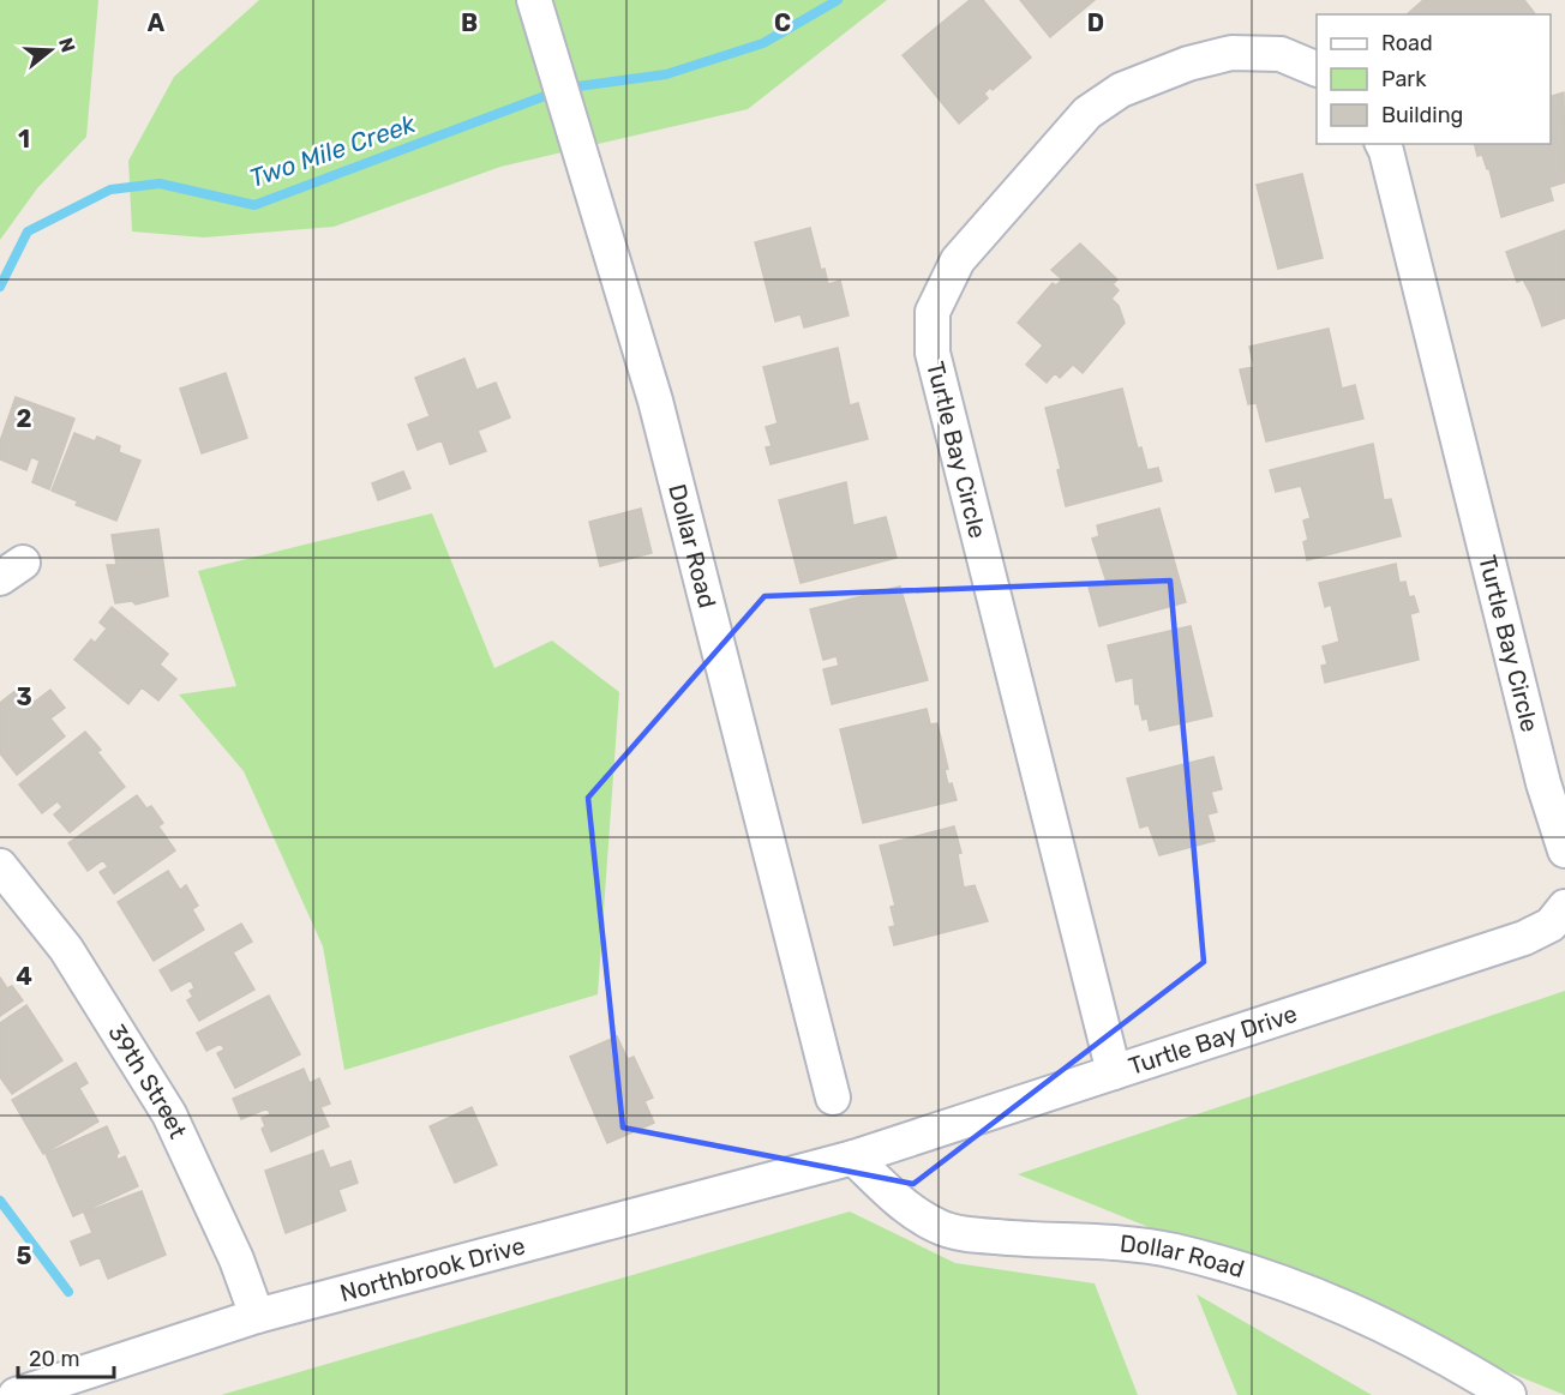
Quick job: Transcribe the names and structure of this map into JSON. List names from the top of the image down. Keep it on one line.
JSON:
{"streets":{"street":["Turtle Bay Circle","Dollar Road","Turtle Bay Drive","39th Street","Northbrook Drive"]},"crossings":[["Turtle Bay Circle","Turtle Bay Drive"],["Dollar Road","Turtle Bay Drive"],["Dollar Road","Northbrook Drive"],["Turtle Bay Drive","Northbrook Drive"],["39th Street","Northbrook Drive"]],"water":["Two Mile Creek"],"legend":["Road","Park","Building"],"scale_bar":"20 m","north":"right","grid":{"columns":["A","B","C","D"],"rows":["1","2","3","4","5"]}}
